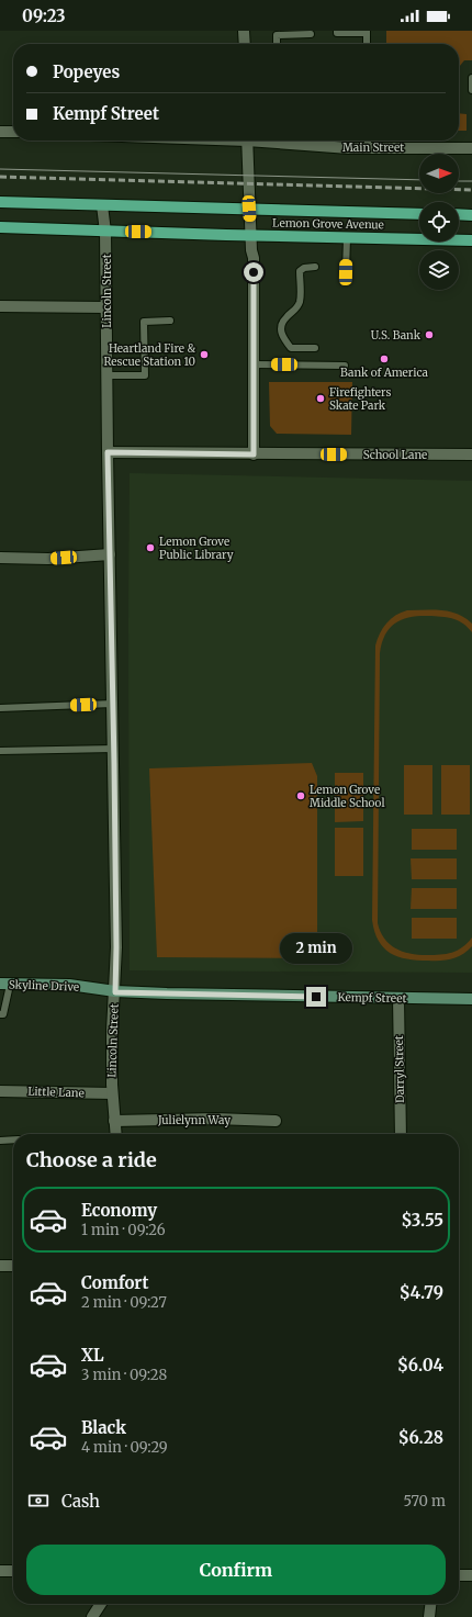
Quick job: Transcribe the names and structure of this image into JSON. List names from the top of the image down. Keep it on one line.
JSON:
{"streets":{"main road":["Lemon Grove Avenue","Skyline Drive","Kempf Street"],"street":["Main Street","Lincoln Street","School Lane","Darryl Street","Little Lane","Julielynn Way"]},"crossings":[["Lemon Grove Avenue","Lincoln Street"],["Lincoln Street","School Lane"],["Lincoln Street","Skyline Drive"],["Lincoln Street","Kempf Street"],["Lincoln Street","Little Lane"],["Lincoln Street","Julielynn Way"],["Skyline Drive","Kempf Street"],["Kempf Street","Darryl Street"]],"places":["U.S. Bank","Heartland Fire & Rescue Station 10","Bank of America","Firefighters Skate Park","Lemon Grove Public Library","Lemon Grove Middle School"],"north":"right","page":{"status":"09:23","banner":["Popeyes","Kempf Street"],"bubble":"2 min","heading":"Choose a ride","list":[{"name":"Economy","note":"1 min · 09:26","value":"$3.55"},{"name":"Comfort","note":"2 min · 09:27","value":"$4.79"},{"name":"XL","note":"3 min · 09:28","value":"$6.04"},{"name":"Black","note":"4 min · 09:29","value":"$6.28"}],"pay":["Cash","570 m"],"buttons":"Confirm"}}
